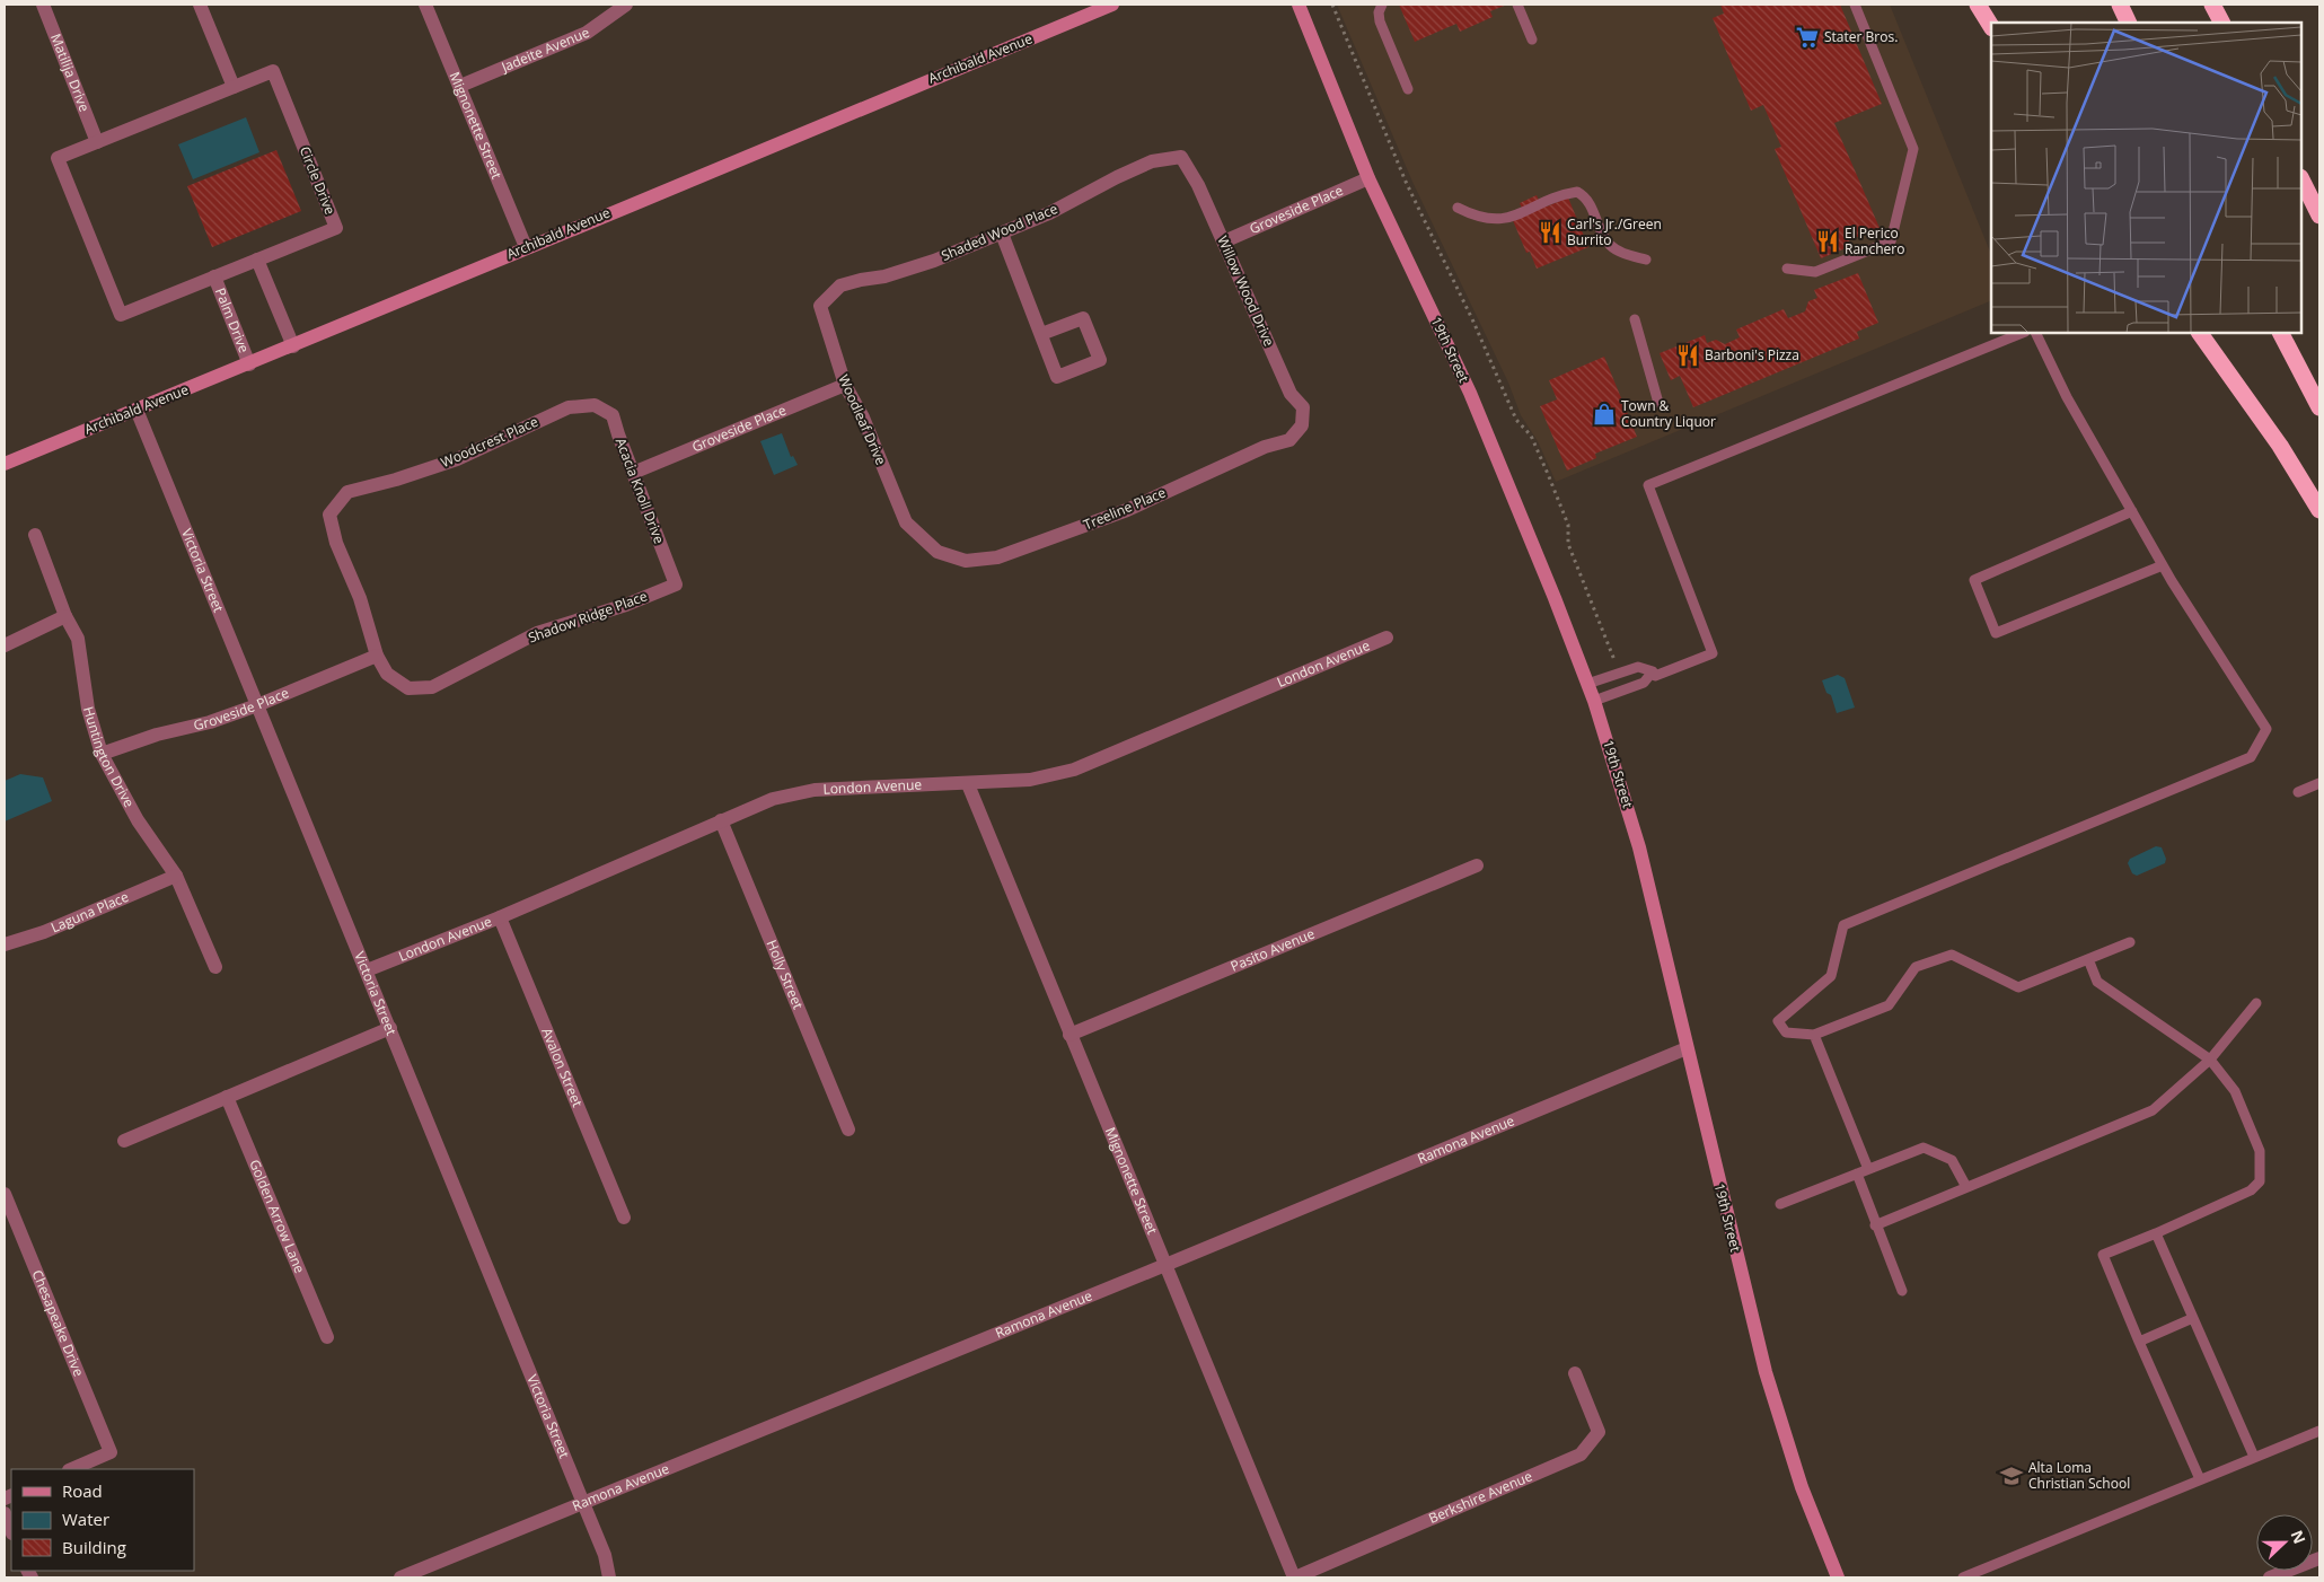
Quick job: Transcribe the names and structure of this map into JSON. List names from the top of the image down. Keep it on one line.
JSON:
{"streets":{"main road":["Archibald Avenue","19th Street"],"street":["Jadeite Avenue","Matilija Drive","Mignonette Street","Circle Drive","Groveside Place","Shaded Wood Place","Willow Wood Drive","Palm Drive","Woodleaf Drive","Woodcrest Place","Acacia Knoll Drive","Treeline Place","Victoria Street","Shadow Ridge Place","London Avenue","Huntington Drive","Laguna Place","Pasito Avenue","Holly Street","Avalon Street","Ramona Avenue","Golden Arrow Lane","Chesapeake Drive","Berkshire Avenue"]},"crossings":[["Jadeite Avenue","Mignonette Street"],["Archibald Avenue","Mignonette Street"],["Archibald Avenue","Palm Drive"],["Archibald Avenue","Victoria Street"],["Matilija Drive","Circle Drive"],["Mignonette Street","London Avenue"],["Mignonette Street","Pasito Avenue"],["Mignonette Street","Ramona Avenue"],["Mignonette Street","Berkshire Avenue"],["Circle Drive","Palm Drive"],["Groveside Place","Willow Wood Drive"],["Groveside Place","19th Street"],["Groveside Place","Woodleaf Drive"],["Groveside Place","Woodcrest Place"],["Groveside Place","Acacia Knoll Drive"],["Groveside Place","Victoria Street"],["Groveside Place","Shadow Ridge Place"],["Groveside Place","Huntington Drive"],["Shaded Wood Place","Willow Wood Drive"],["Shaded Wood Place","Woodleaf Drive"],["Willow Wood Drive","Treeline Place"],["19th Street","Ramona Avenue"],["Woodleaf Drive","Treeline Place"],["Woodcrest Place","Acacia Knoll Drive"],["Woodcrest Place","Shadow Ridge Place"],["Acacia Knoll Drive","Shadow Ridge Place"],["Victoria Street","London Avenue"],["Victoria Street","Ramona Avenue"],["London Avenue","Holly Street"],["London Avenue","Avalon Street"],["Huntington Drive","Laguna Place"]],"places":{"supermarket":["Stater Bros."],"restaurant":["Carl's Jr./Green Burrito","El Perico Ranchero","Barboni's Pizza"],"shop":["Town & Country Liquor"],"school or university":["Alta Loma Christian School"]},"legend":["Road","Water","Building"],"north":"right"}
